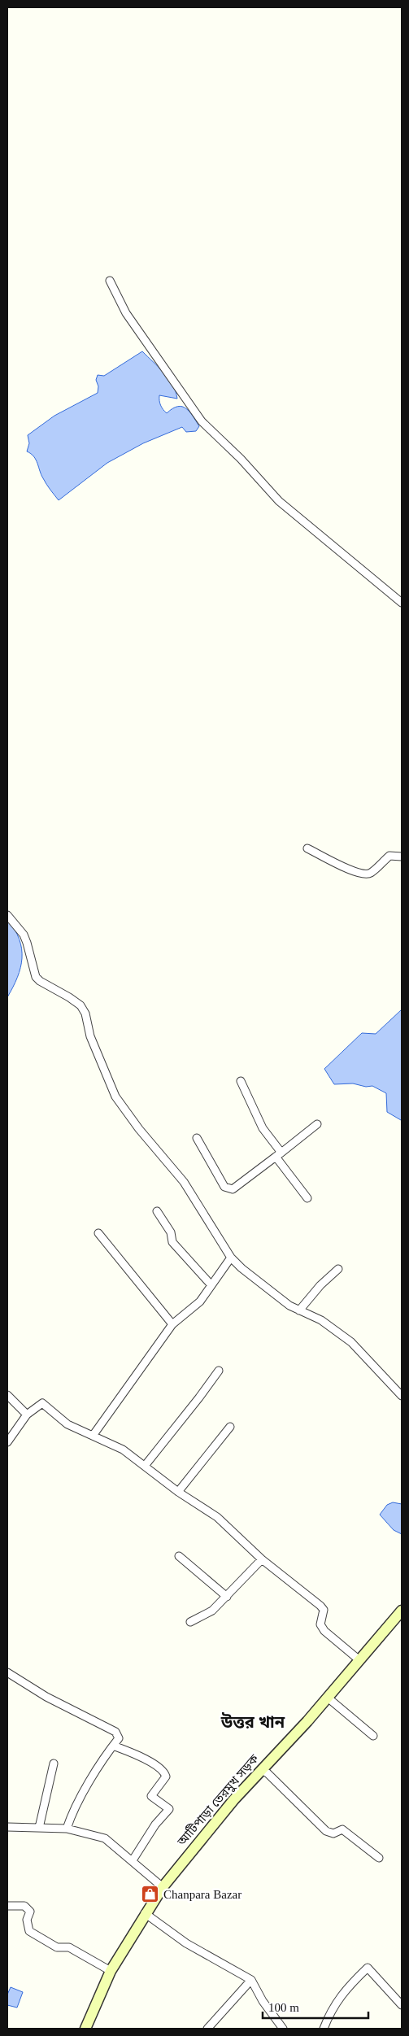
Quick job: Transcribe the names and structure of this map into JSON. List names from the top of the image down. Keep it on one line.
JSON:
{"streets":{"main road":["আটিপাড়া তেরমুখ সড়ক"]},"districts":["উত্তর খান"],"places":{"shop":["Chanpara Bazar"]},"scale_bar":"100 m"}
